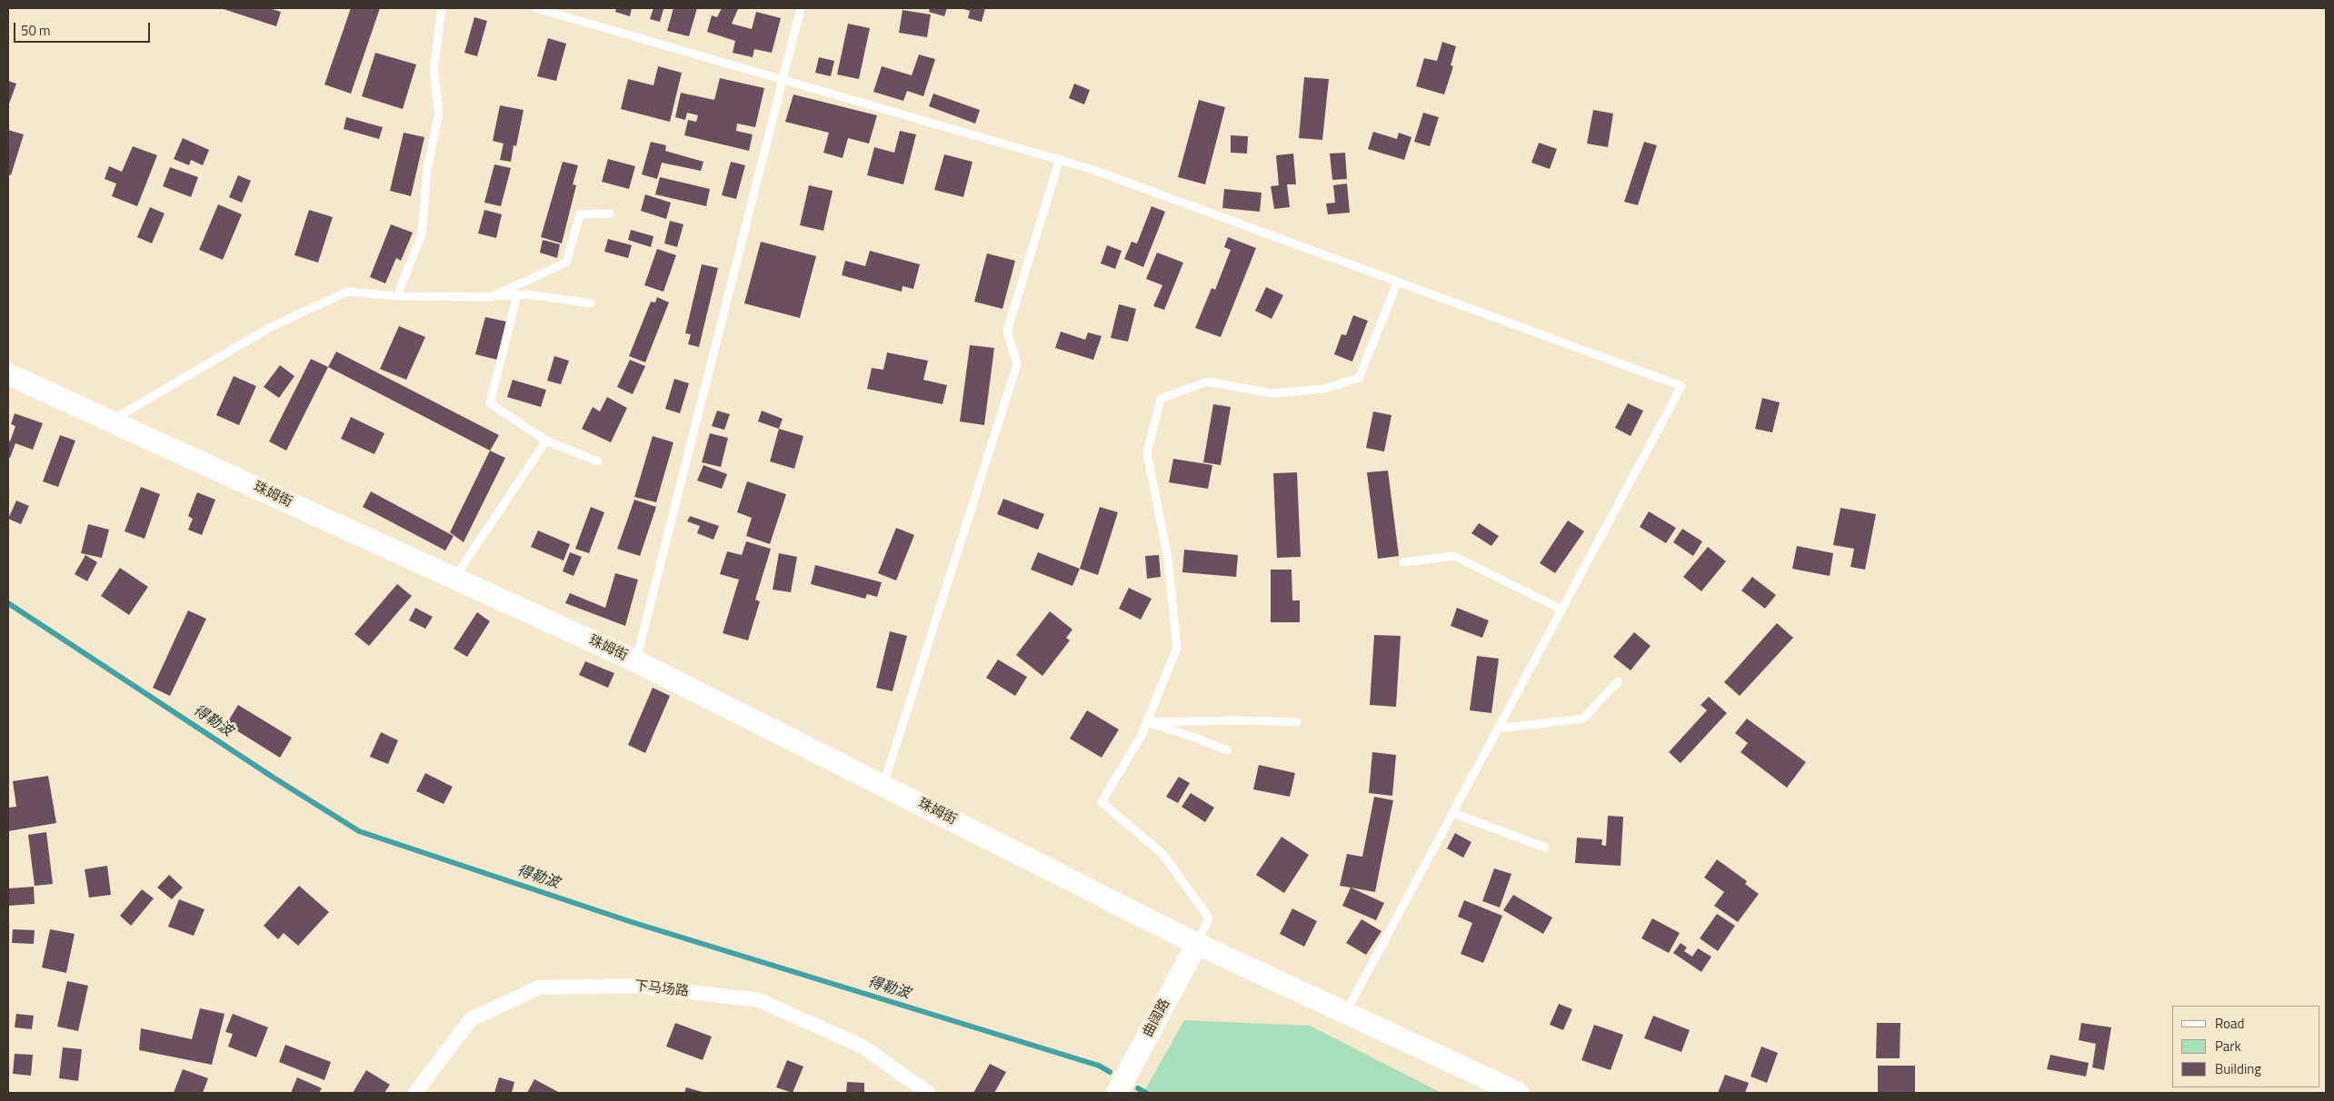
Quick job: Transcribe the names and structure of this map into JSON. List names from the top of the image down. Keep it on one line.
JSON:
{"streets":{"main road":["珠姆街","曲阔路"],"street":["下马场路"]},"crossings":[["珠姆街","曲阔路"]],"water":["得勒波"],"legend":["Road","Park","Building"],"scale_bar":"50 m"}
